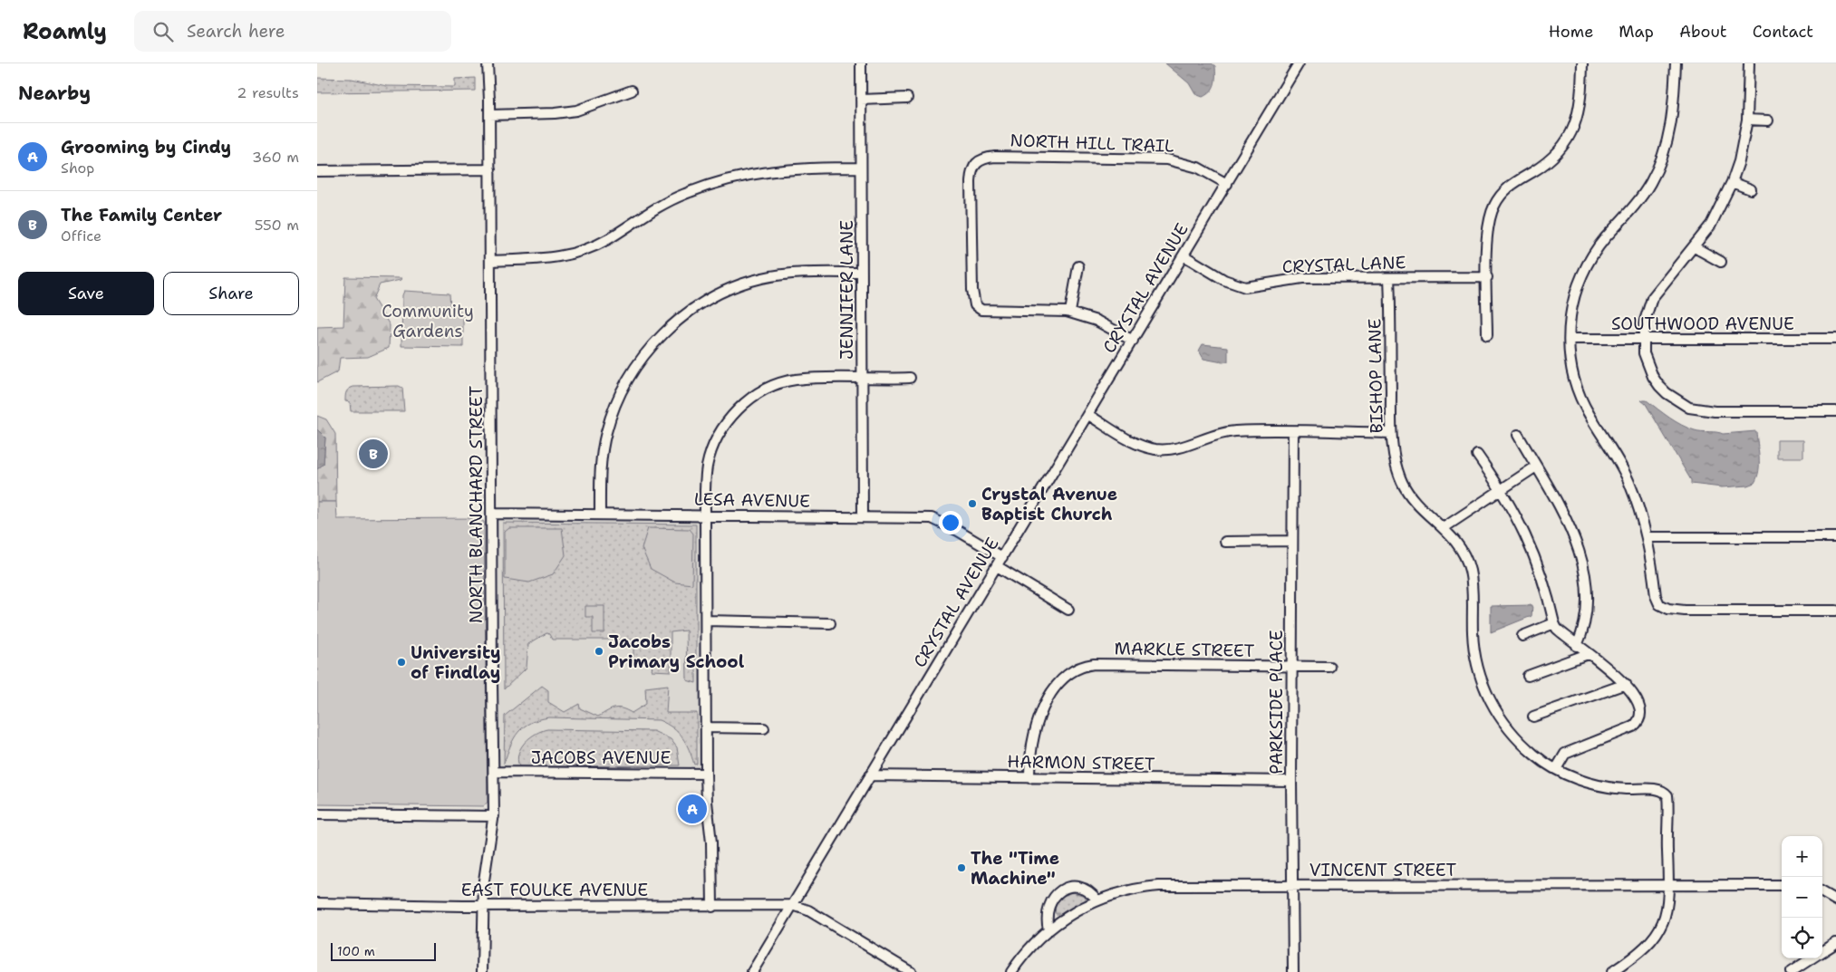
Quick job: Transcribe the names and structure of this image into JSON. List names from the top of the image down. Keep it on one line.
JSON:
{"streets":{"street":["NORTH HILL TRAIL","CRYSTAL LANE","CRYSTAL AVENUE","JENNIFER LANE","SOUTHWOOD AVENUE","BISHOP LANE","LESA AVENUE","NORTH BLANCHARD STREET","MARKLE STREET","PARKSIDE PLACE","JACOBS AVENUE","HARMON STREET","VINCENT STREET","EAST FOULKE AVENUE"]},"crossings":[["NORTH HILL TRAIL","CRYSTAL AVENUE"],["CRYSTAL LANE","CRYSTAL AVENUE"],["CRYSTAL LANE","BISHOP LANE"],["CRYSTAL AVENUE","LESA AVENUE"],["CRYSTAL AVENUE","HARMON STREET"],["CRYSTAL AVENUE","EAST FOULKE AVENUE"],["JENNIFER LANE","LESA AVENUE"],["BISHOP LANE","VINCENT STREET"],["LESA AVENUE","NORTH BLANCHARD STREET"],["NORTH BLANCHARD STREET","JACOBS AVENUE"],["NORTH BLANCHARD STREET","EAST FOULKE AVENUE"],["MARKLE STREET","PARKSIDE PLACE"],["MARKLE STREET","HARMON STREET"],["PARKSIDE PLACE","HARMON STREET"],["PARKSIDE PLACE","VINCENT STREET"]],"parks":["Community Gardens"],"places":["Crystal Avenue Baptist Church","Jacobs Primary School","University of Findlay","The \"Time Machine\""],"scale_bar":"100 m","page":{"header":"Roamly","search":"Search here","nav":["Home","Map","About","Contact"],"heading":["Nearby","2 results"],"list":[{"mark":"A","name":"Grooming by Cindy","note":"Shop","value":"360 m"},{"mark":"B","name":"The Family Center","note":"Office","value":"550 m"}],"buttons":["Save","Share"],"pins":["B","A"],"map_buttons":["+","−"],"scale":"100 m"}}
